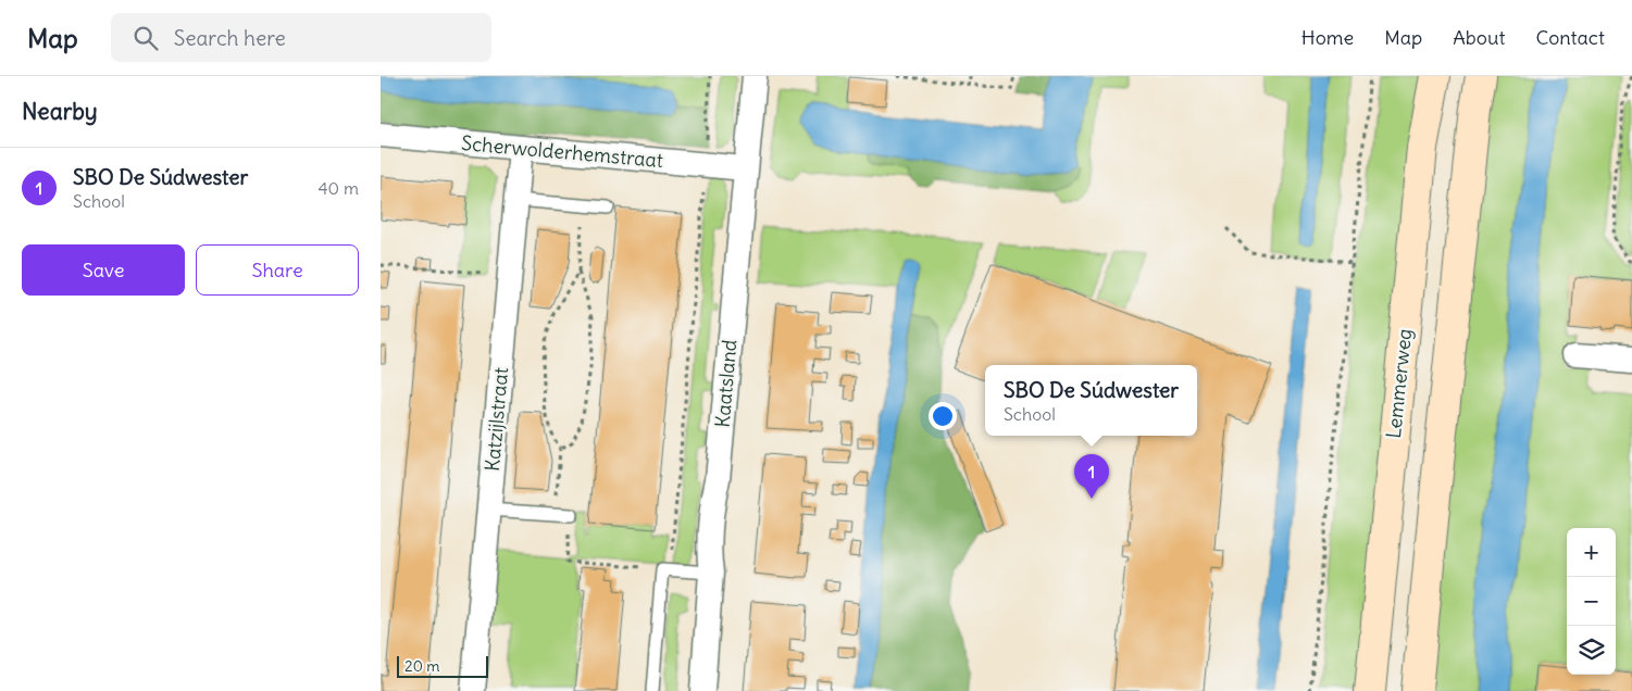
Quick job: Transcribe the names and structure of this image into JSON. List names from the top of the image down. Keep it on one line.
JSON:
{"streets":{"main road":["Lemmerweg"],"street":["Scherwolderhemstraat","Kaatsland","Katzijlstraat"]},"crossings":[["Scherwolderhemstraat","Kaatsland"],["Scherwolderhemstraat","Katzijlstraat"]],"scale_bar":"20 m","page":{"header":"Map","search":"Search here","nav":["Home","Map","About","Contact"],"heading":"Nearby","list":[{"mark":"1","name":"SBO De Súdwester","note":"School","value":"40 m"}],"buttons":["Save","Share"],"popup":["SBO De Súdwester","School"],"pins":"1","map_buttons":["+","−"],"scale":"20 m"}}
